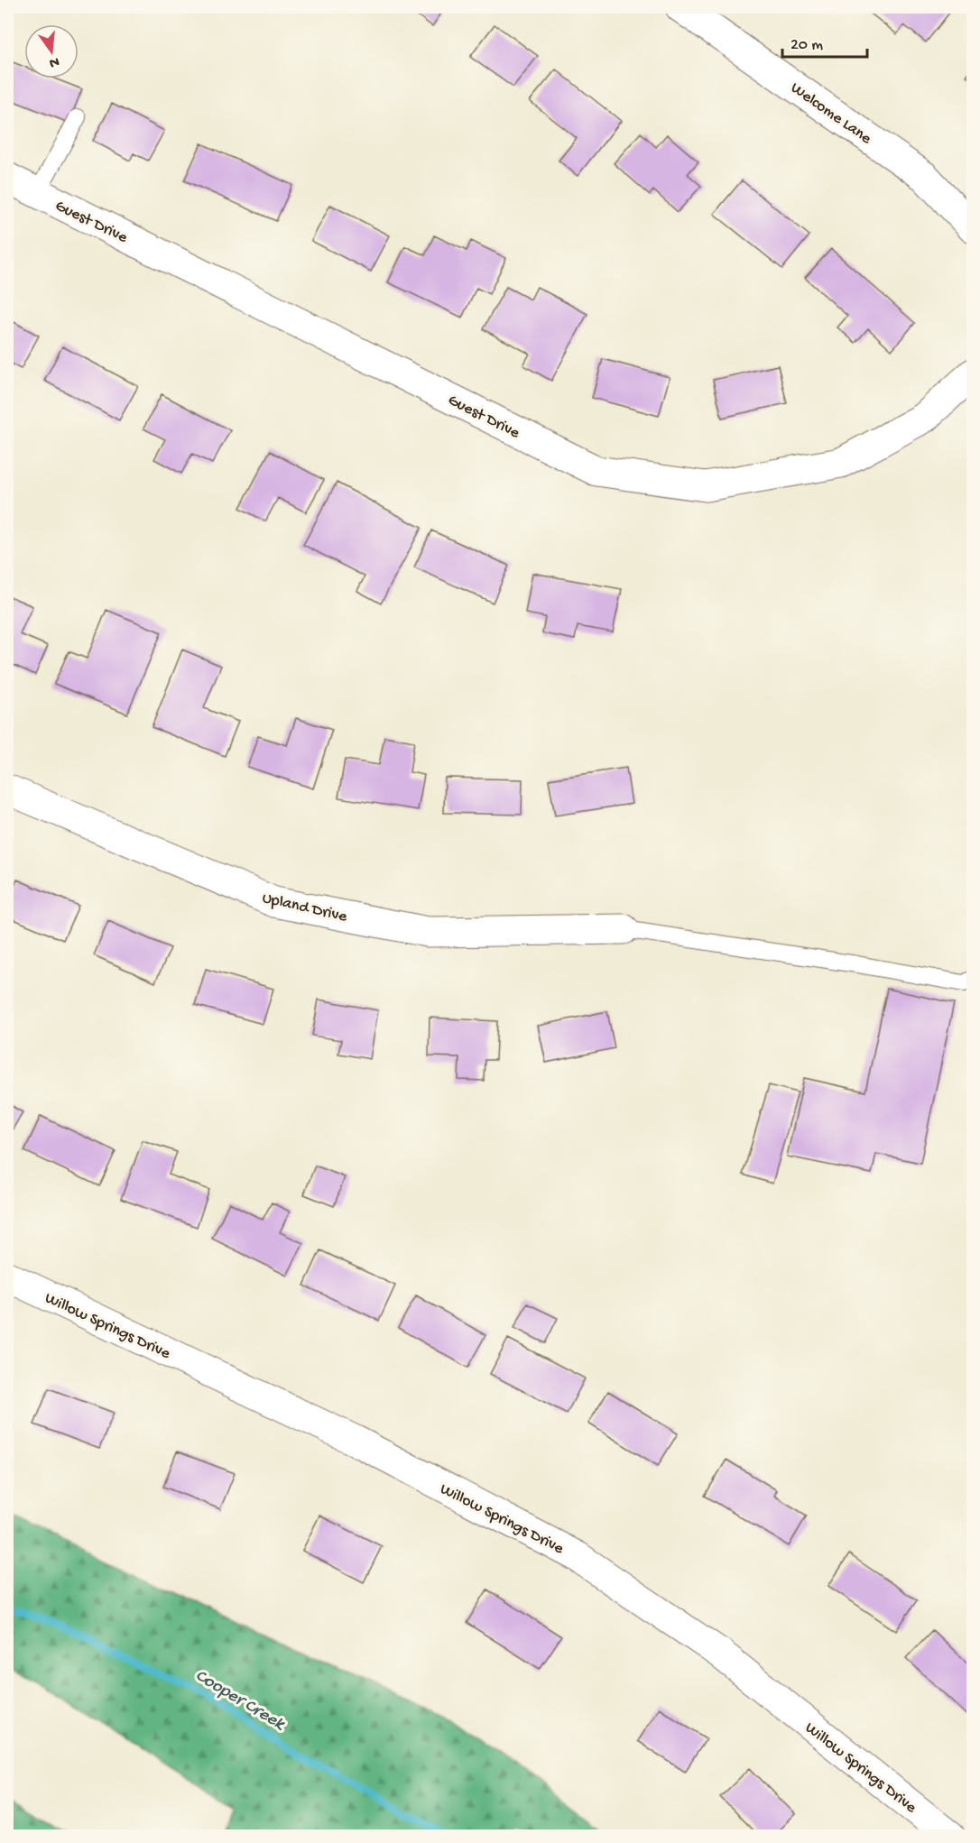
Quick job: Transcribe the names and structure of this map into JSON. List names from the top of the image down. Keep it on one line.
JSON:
{"streets":{"street":["Welcome Lane","Guest Drive","Upland Drive","Willow Springs Drive"]},"water":["Cooper Creek"],"scale_bar":"20 m","north":"bottom"}
